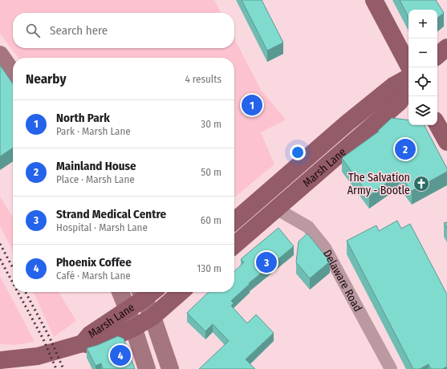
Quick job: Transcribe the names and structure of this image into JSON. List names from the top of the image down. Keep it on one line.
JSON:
{"streets":{"main road":["Marsh Lane"],"street":["Delaware Road"]},"crossings":[["Marsh Lane","Delaware Road"]],"places":{"church":["The Salvation Army - Bootle"]},"page":{"map_buttons":["+","−"],"search":"Search here","heading":["Nearby","4 results"],"pins":["1","2","3","4"],"list":[{"mark":"1","name":"North Park","note":"Park · Marsh Lane","value":"30 m"},{"mark":"2","name":"Mainland House","note":"Place · Marsh Lane","value":"50 m"},{"mark":"3","name":"Strand Medical Centre","note":"Hospital · Marsh Lane","value":"60 m"},{"mark":"4","name":"Phoenix Coffee","note":"Café · Marsh Lane","value":"130 m"}]}}
